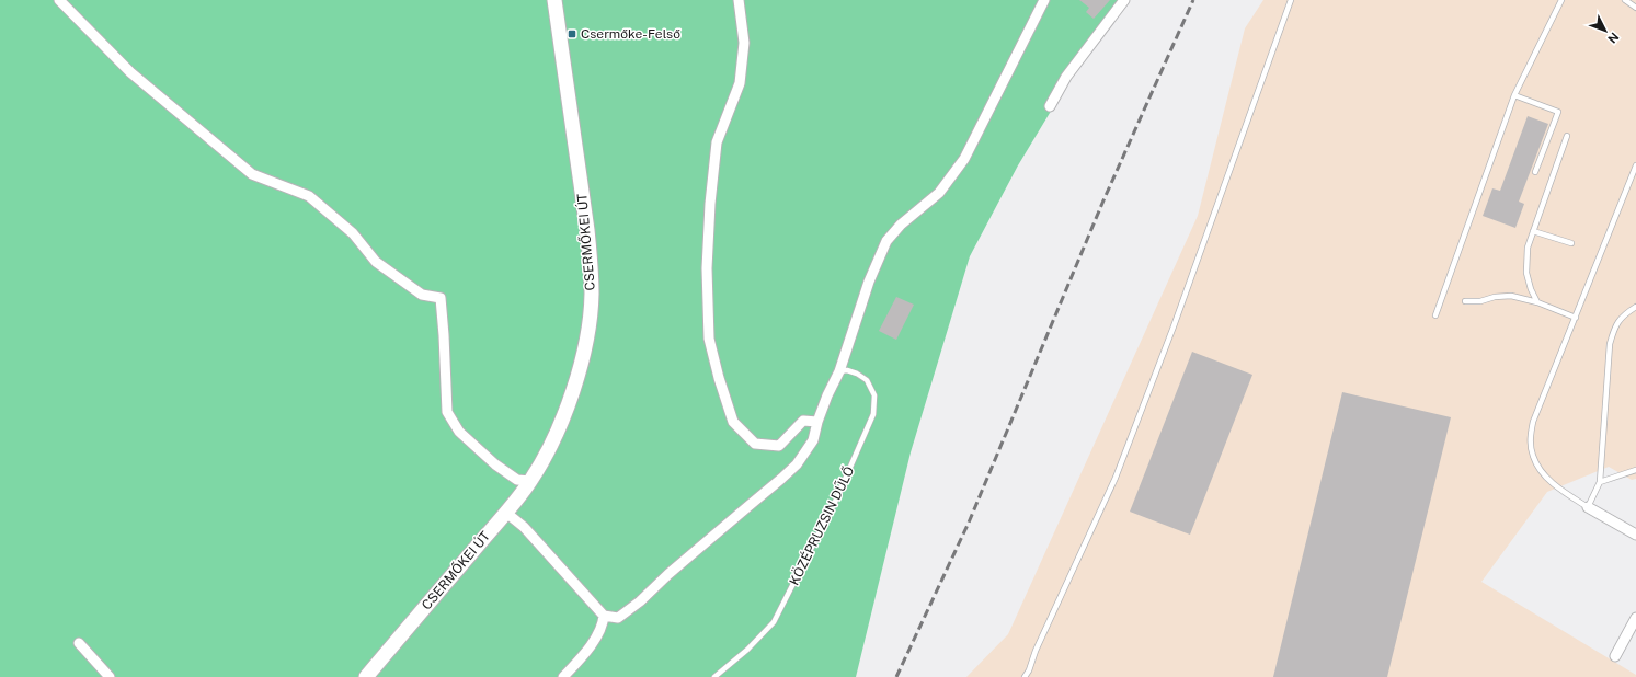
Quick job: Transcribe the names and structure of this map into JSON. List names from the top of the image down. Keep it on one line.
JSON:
{"streets":{"main road":["CSERMŐKEI ÚT"],"lane":["KÖZÉPRUZSIN DŰLŐ"]},"places":{"transit":["Csermőke-Felső"]},"north":"bottom right"}
